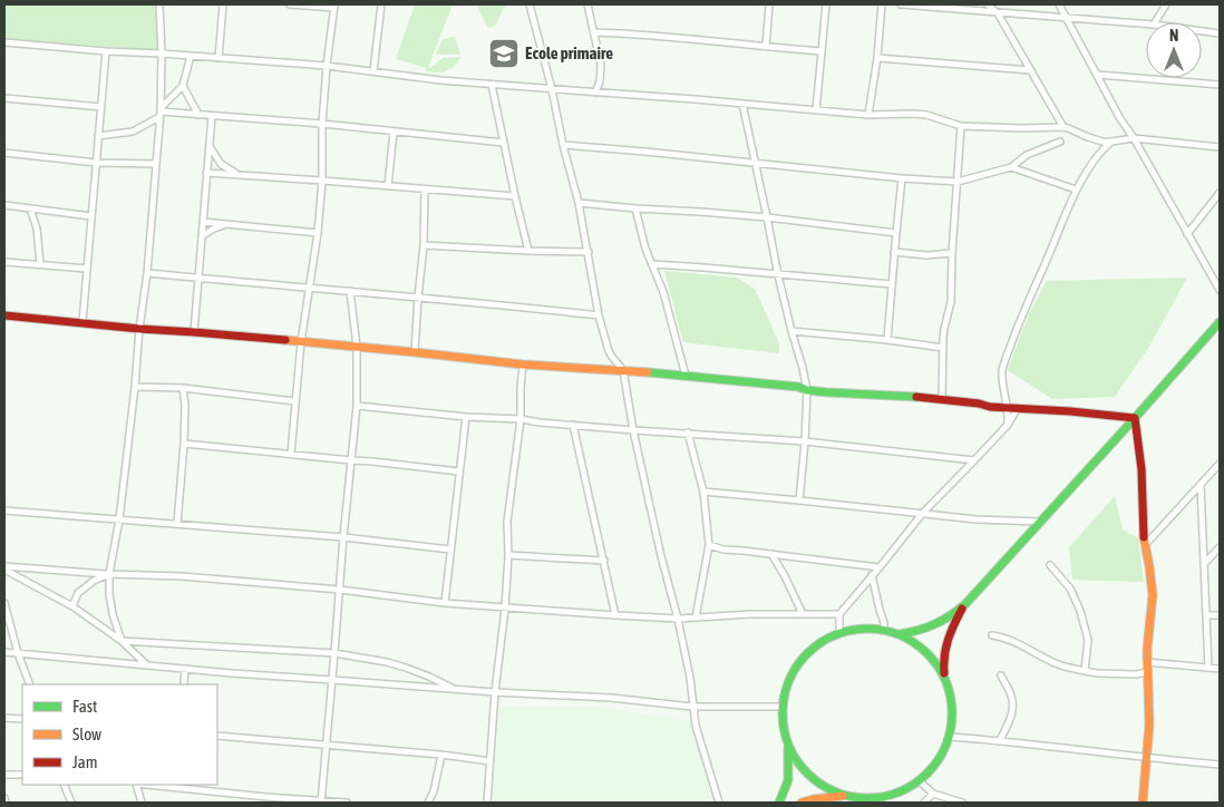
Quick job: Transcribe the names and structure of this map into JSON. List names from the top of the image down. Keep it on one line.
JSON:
{"places":{"school or university":["Ecole primaire"]},"legend":["Fast","Slow","Jam"],"north":"top"}
